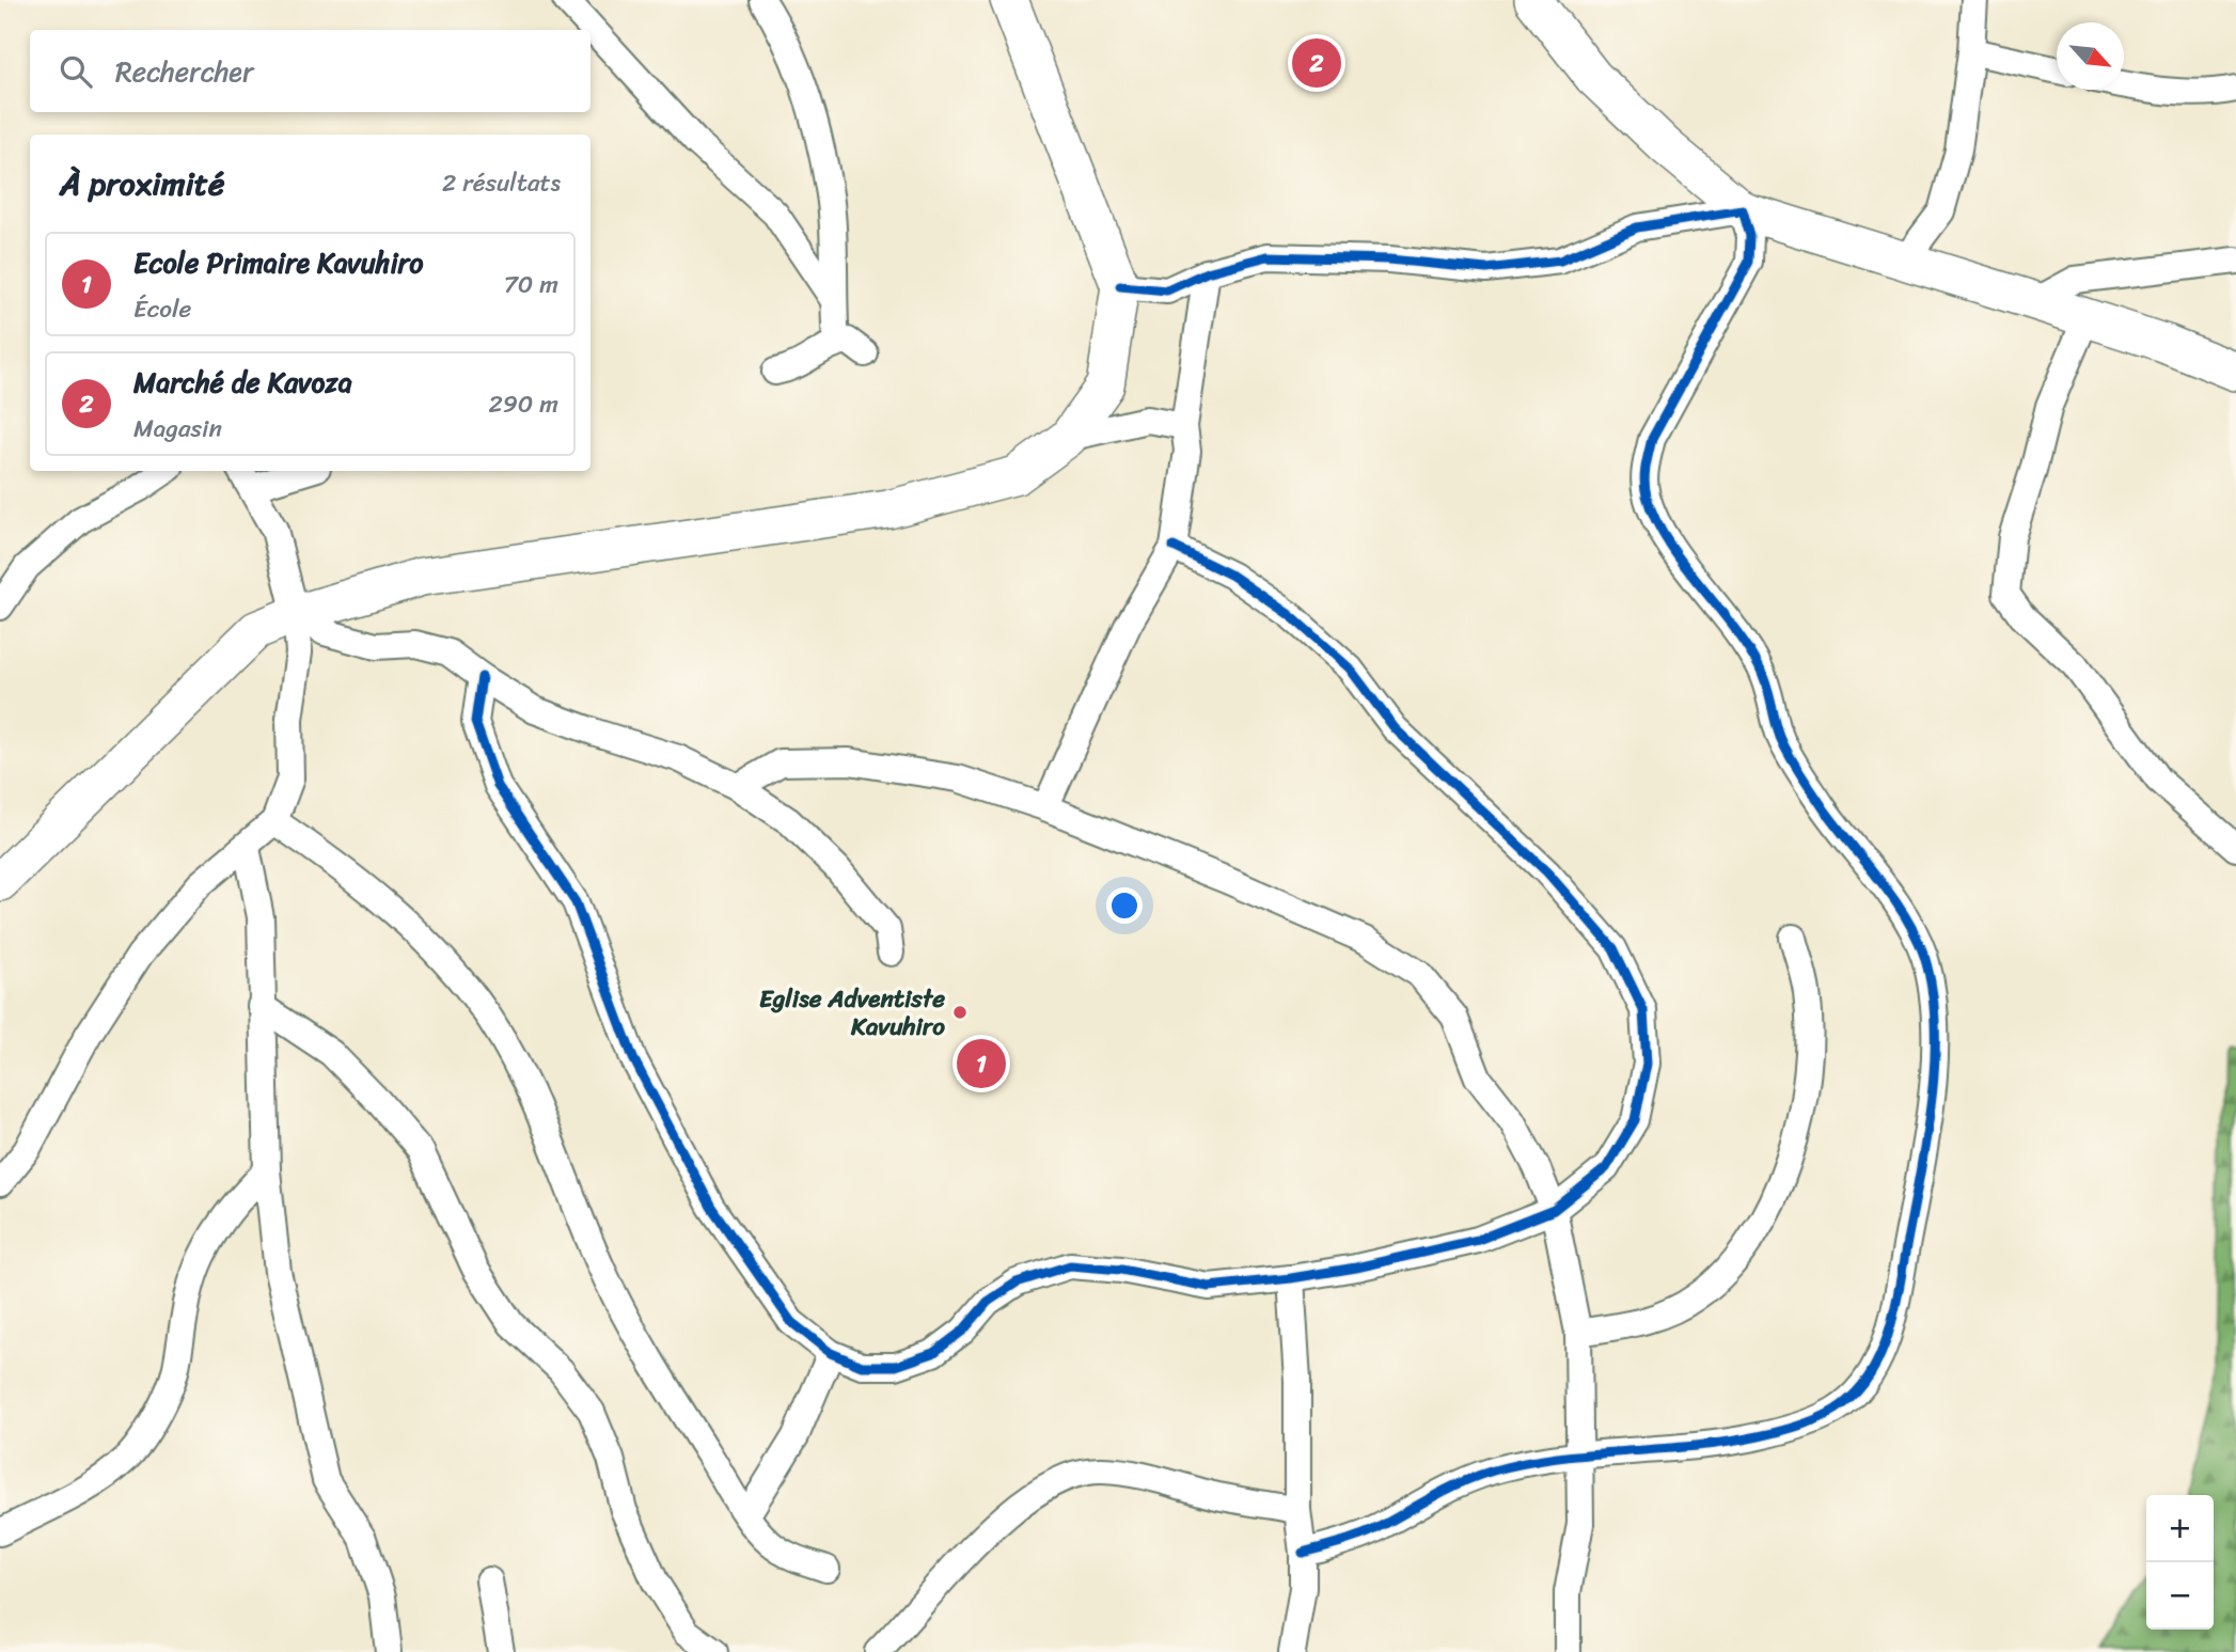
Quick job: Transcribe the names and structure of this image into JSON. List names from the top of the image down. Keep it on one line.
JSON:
{"places":["Eglise Adventiste Kavuhiro"],"north":"bottom right","page":{"search":"Rechercher","pins":["2","1"],"heading":["À proximité","2 résultats"],"list":[{"mark":"1","name":"Ecole Primaire Kavuhiro","note":"École","value":"70 m"},{"mark":"2","name":"Marché de Kavoza","note":"Magasin","value":"290 m"}],"map_buttons":["+","−"]}}
